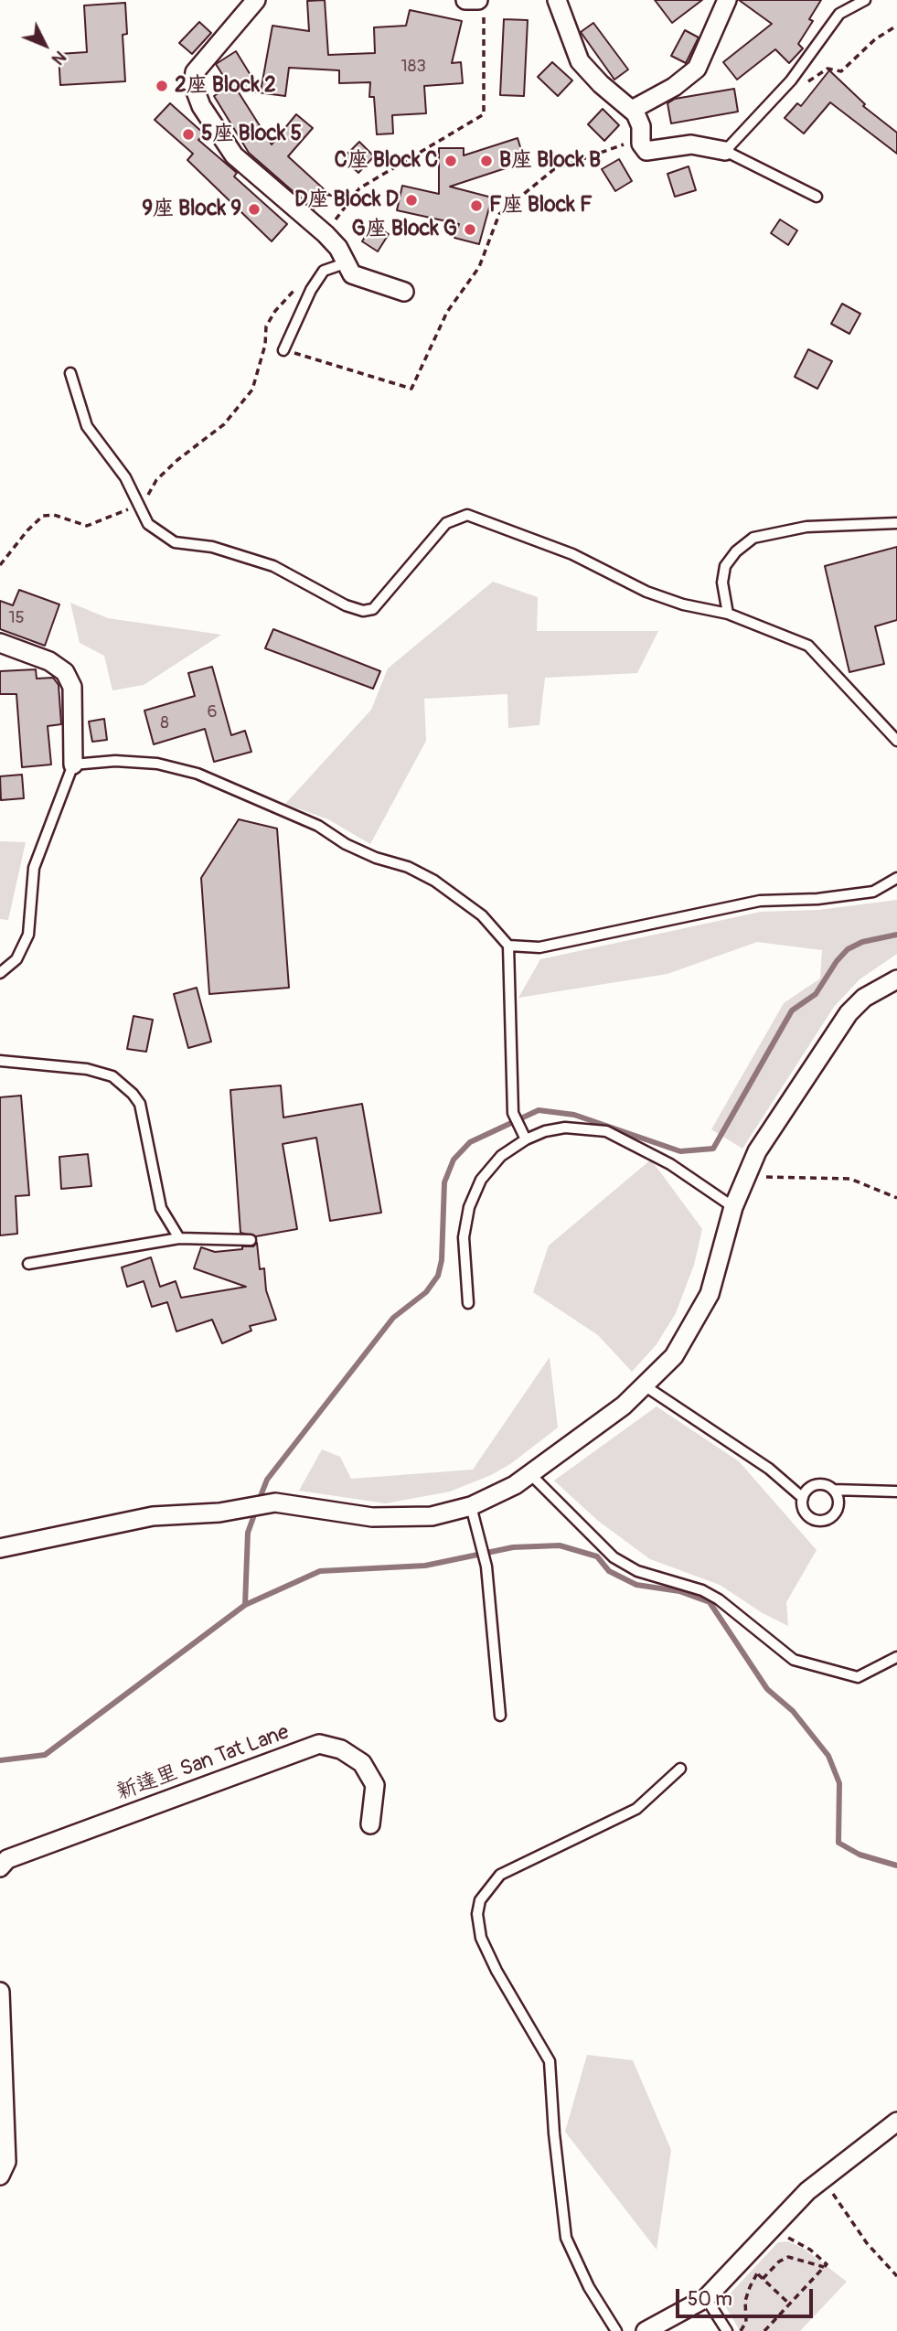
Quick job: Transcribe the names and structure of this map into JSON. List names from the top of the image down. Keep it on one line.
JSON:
{"streets":{"street":["新達里 San Tat Lane"]},"places":["2座 Block 2","5座 Block 5","C座 Block C","B座 Block B","D座 Block D","F座 Block F","9座 Block 9","G座 Block G"],"house_numbers":["183","15","6","8"],"scale_bar":"50 m","north":"bottom right"}
